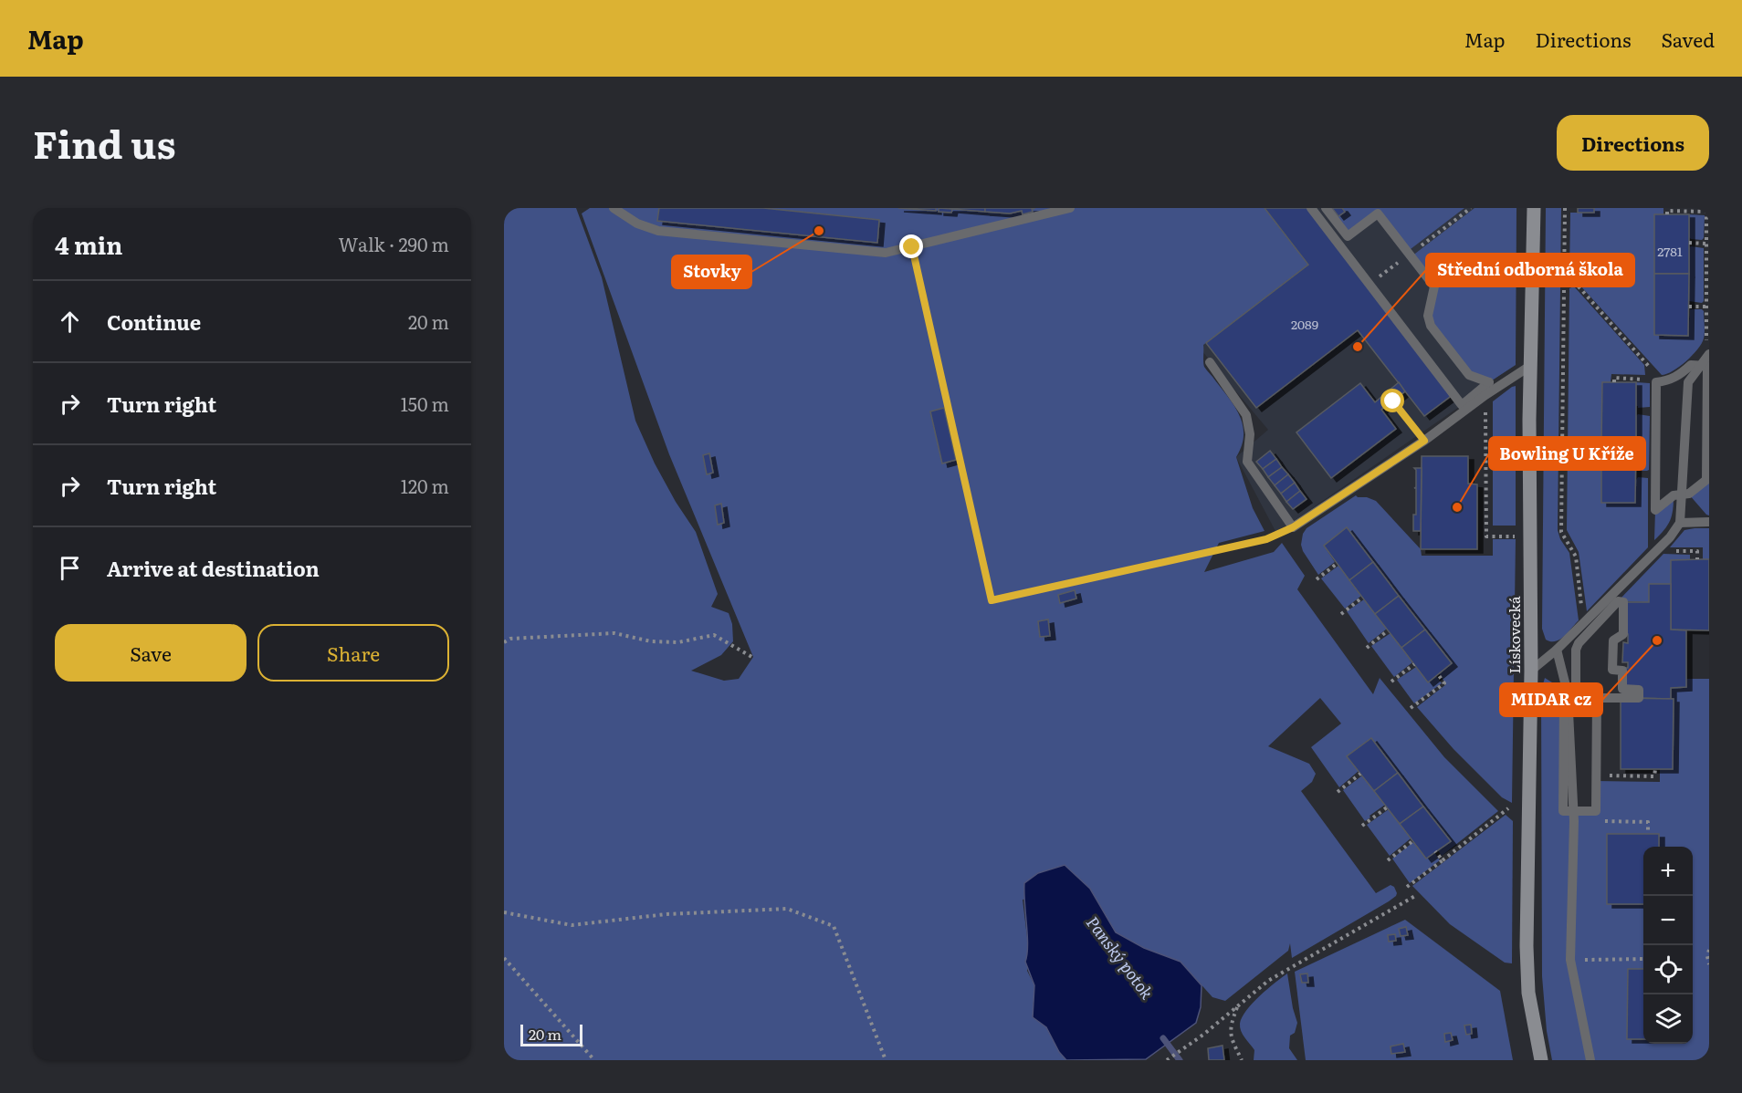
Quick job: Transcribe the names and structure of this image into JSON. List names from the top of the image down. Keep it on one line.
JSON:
{"streets":{"main road":["Lískovecká"]},"water":["Panský potok"],"places":["Stovky","Střední odborná škola","Bowling U Kříže","MIDAR cz"],"house_numbers":["2781","2089"],"scale_bar":"20 m","page":{"header":"Map","nav":["Map","Directions","Saved"],"title":"Find us","buttons":["Directions",["Save","Share"]],"heading":["4 min","Walk · 290 m"],"list":[["Continue","20 m"],["Turn right","150 m"],["Turn right","120 m"],"Arrive at destination"],"map_buttons":["+","−"],"scale":"20 m"}}
